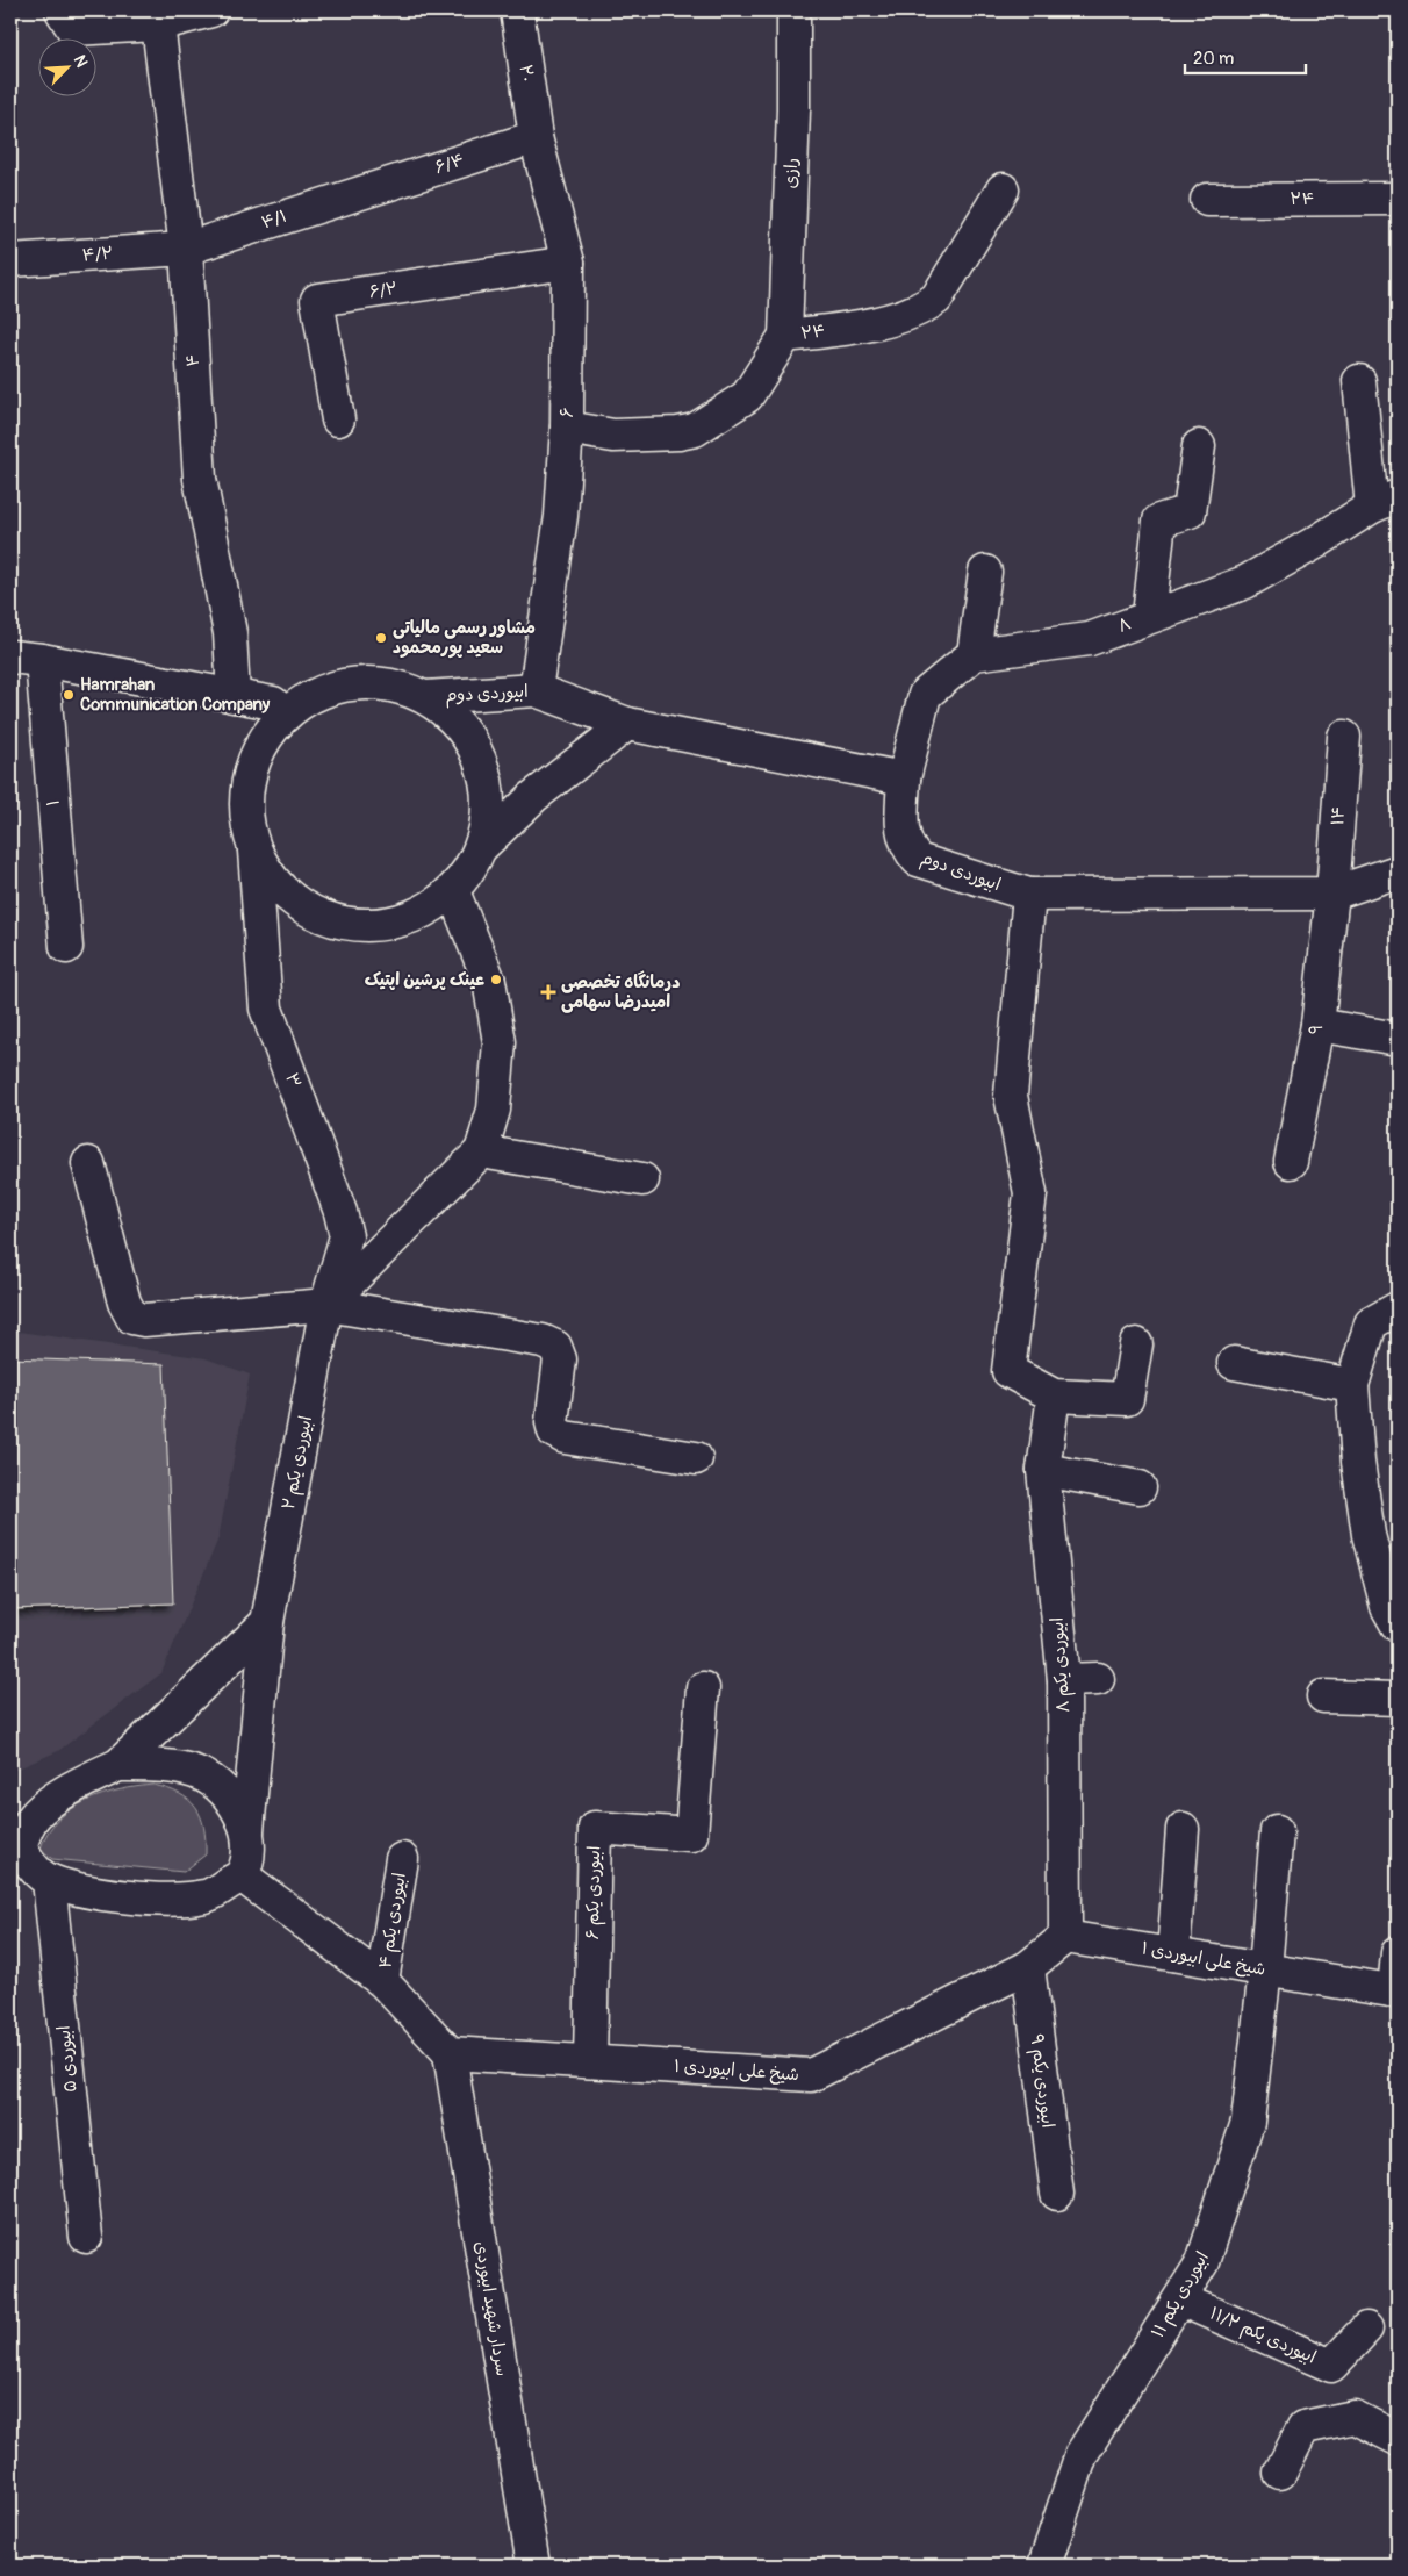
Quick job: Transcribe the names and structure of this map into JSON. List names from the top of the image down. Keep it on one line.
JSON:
{"streets":{"street":["۲۰","۶/۴","رازی","۲۴","۴/۱","۴/۲","۶/۲","۴","۶","۸","ابیوردی دوم","۱","۱۴","۹","۳","۲ ابیوردی یکم","۸ ابیوردی یکم","۶ ابیوردی یکم","۴ ابیوردی یکم","شیخ علی ابیوردی ۱","۵ ابیوردی","۹ ابیوردی یکم","۱۱ ابیوردی یکم","سردار شهید ابیوردی","۱۱/۲ ابیوردی یکم"]},"crossings":[["۲۰","۶/۴"],["۲۰","۶"],["۶/۴","۴/۱"],["۶/۴","۶"],["رازی","۲۴"],["۲۴","۶"],["۴/۱","۴/۲"],["۴/۱","۴"],["۴/۲","۴"],["۶/۲","۶"],["۶","ابیوردی دوم"],["ابیوردی دوم","۱۴"],["ابیوردی دوم","۹"],["۱۴","۹"],["۳","۲ ابیوردی یکم"],["۲ ابیوردی یکم","۵ ابیوردی"],["۸ ابیوردی یکم","شیخ علی ابیوردی ۱"],["۶ ابیوردی یکم","شیخ علی ابیوردی ۱"],["شیخ علی ابیوردی ۱","۹ ابیوردی یکم"],["شیخ علی ابیوردی ۱","۱۱ ابیوردی یکم"],["شیخ علی ابیوردی ۱","سردار شهید ابیوردی"],["۱۱ ابیوردی یکم","۱۱/۲ ابیوردی یکم"]],"places":{"other":["مشاور رسمی مالیاتی سعید پورمحمود","Hamrahan Communication Company","عینک پرشین اپتیک"],"health":["درمانگاه تخصصی امیدرضا سهامی"]},"scale_bar":"20 m","north":"top right"}
